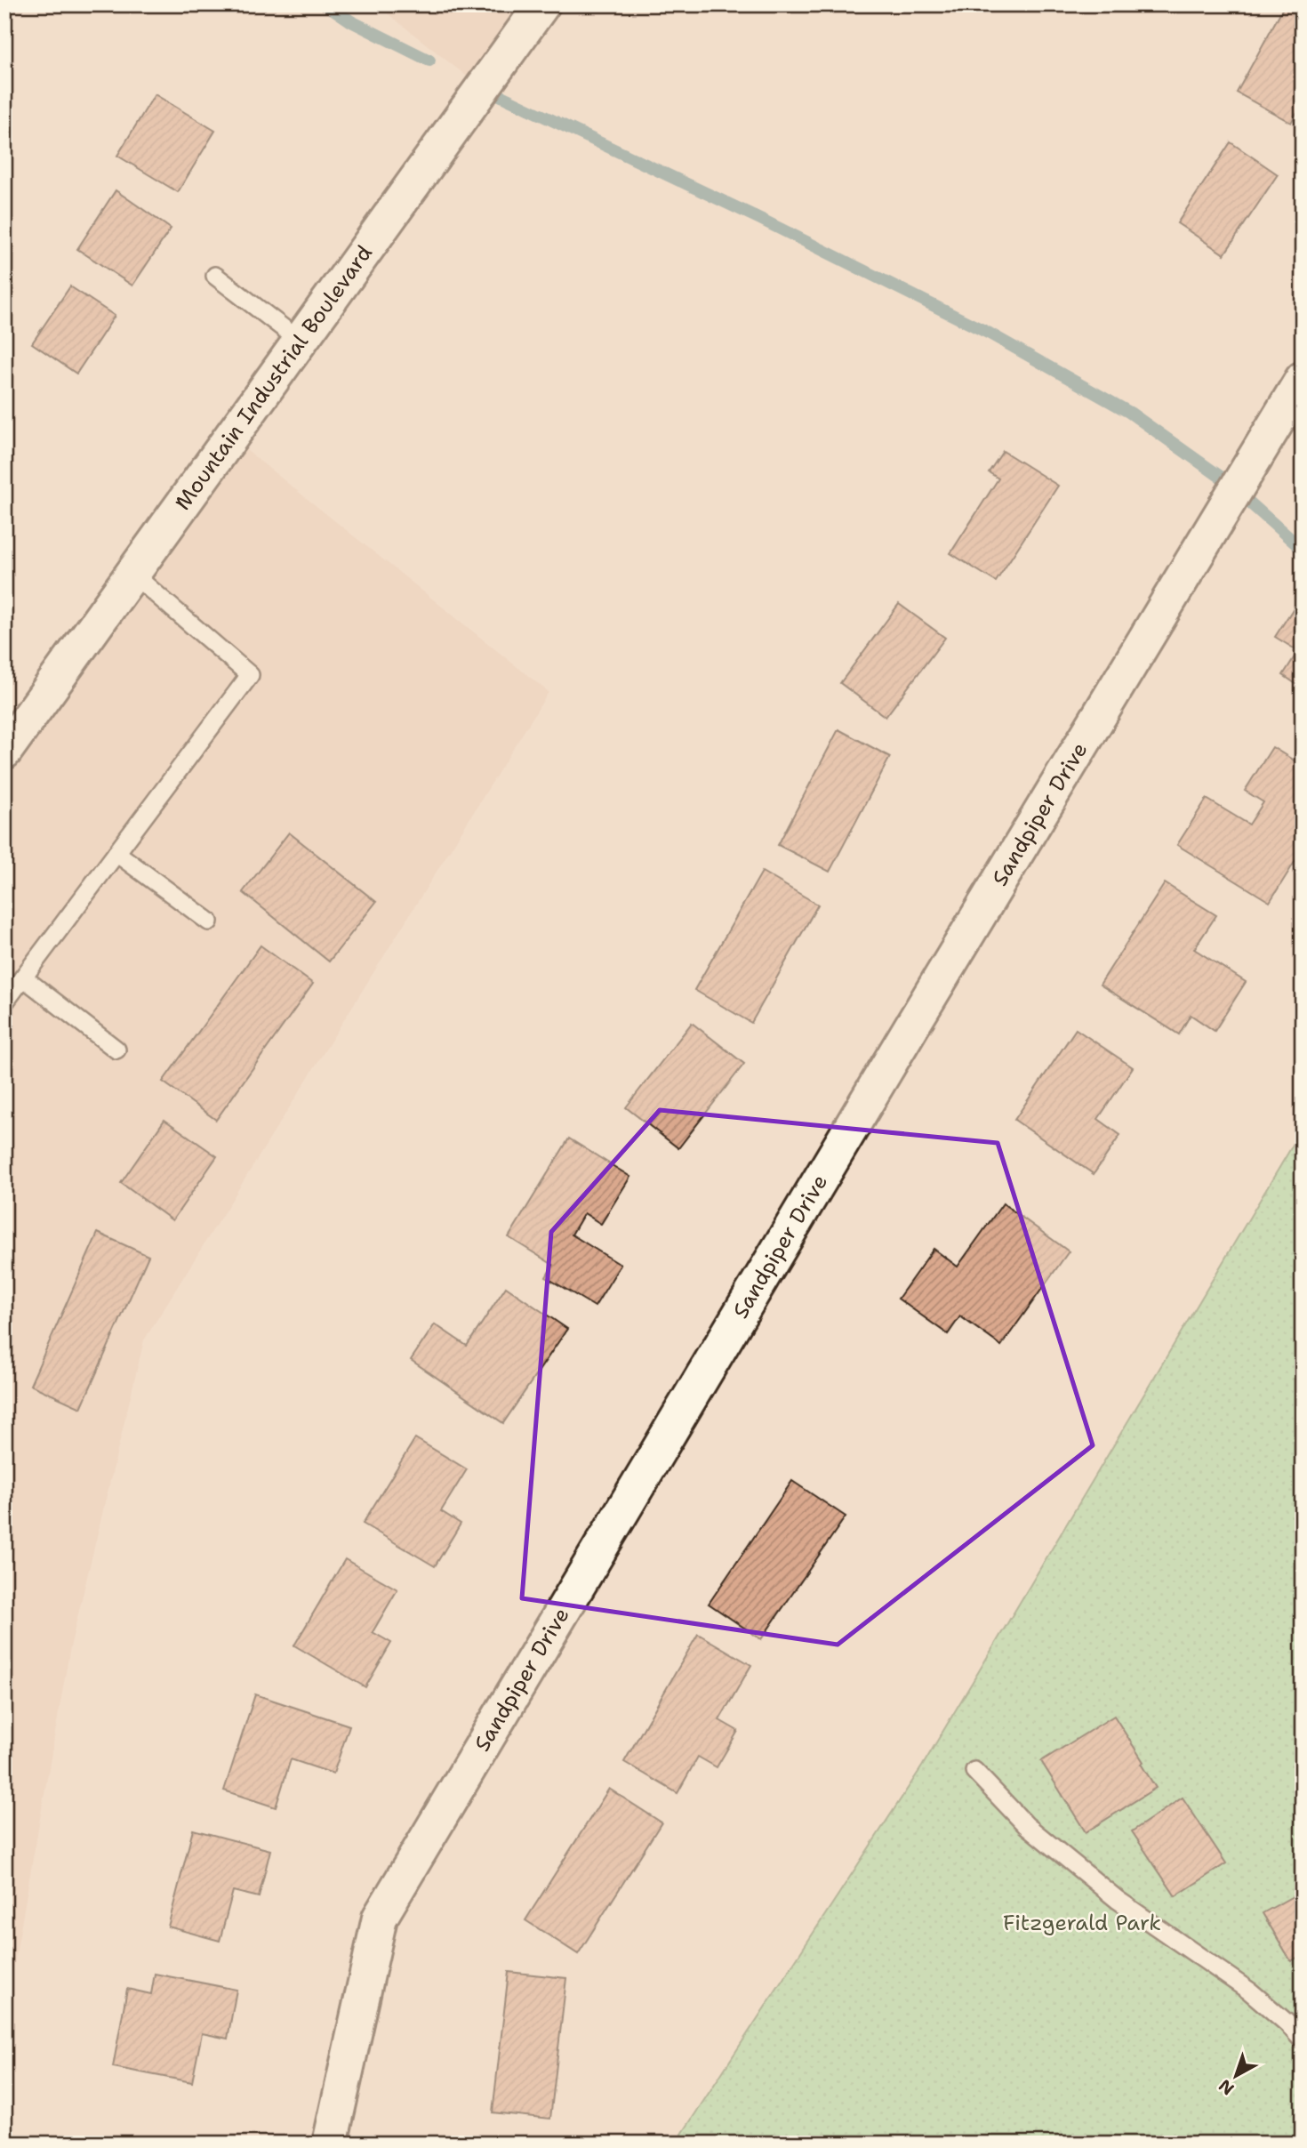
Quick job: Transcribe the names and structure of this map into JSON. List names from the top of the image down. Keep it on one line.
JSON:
{"streets":{"street":["Mountain Industrial Boulevard","Sandpiper Drive"]},"parks":["Fitzgerald Park"],"north":"bottom left"}
